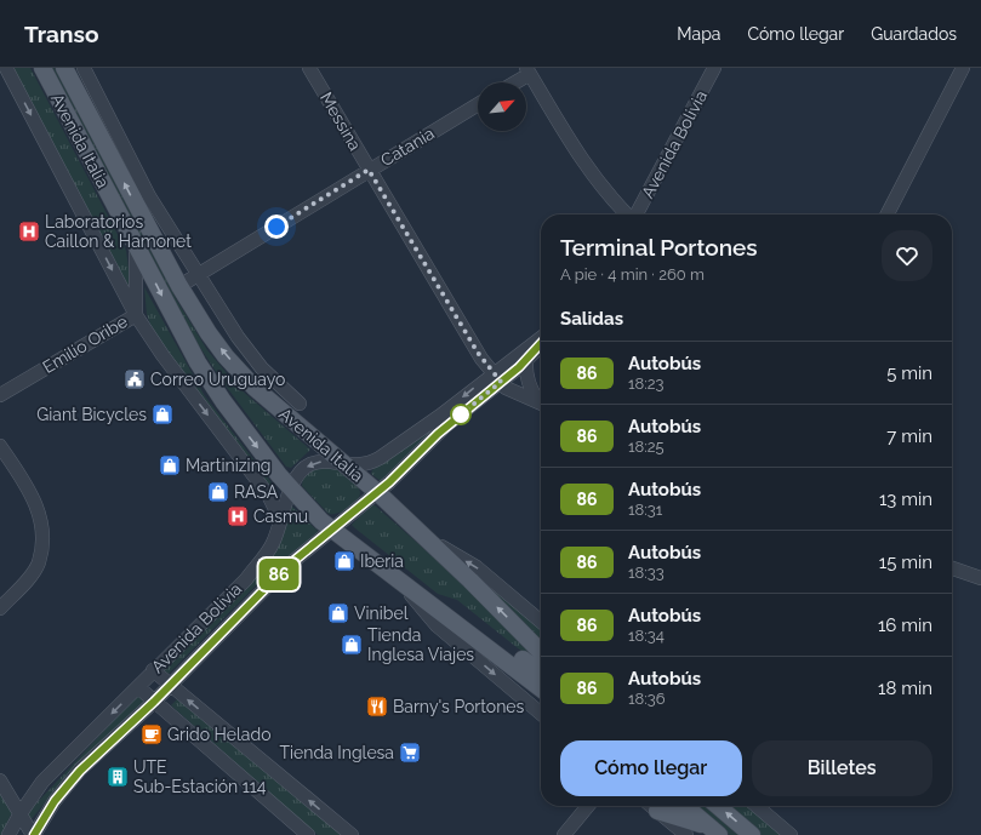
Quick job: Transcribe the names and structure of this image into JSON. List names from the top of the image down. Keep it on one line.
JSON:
{"streets":{"main road":["Avenida Italia"],"street":["Messina","Avenida Bolivia","Catania","Emilio Oribe"]},"crossings":[["Messina","Avenida Bolivia"],["Messina","Catania"],["Avenida Italia","Avenida Bolivia"],["Avenida Italia","Catania"],["Avenida Italia","Emilio Oribe"]],"places":{"hospital":["Laboratorios Caillon & Hamonet","Casmu"],"public building":["Correo Uruguayo"],"shop":["Giant Bicycles","Martinizing","RASA","Iberia","Vinibel","Tienda Inglesa Viajes"],"restaurant":["Barny's Portones"],"cafe":["Grido Helado"],"supermarket":["Tienda Inglesa"],"building":["UTE Sub-Estación 114"]},"lines":["bus line 86"],"north":"top right","page":{"header":"Transo","nav":["Mapa","Cómo llegar","Guardados"],"on_map":"86","heading":[["Terminal Portones","A pie · 4 min · 260 m"],"Salidas"],"list":[{"mark":"86","name":"Autobús","note":"18:23","value":"5 min"},{"mark":"86","name":"Autobús","note":"18:25","value":"7 min"},{"mark":"86","name":"Autobús","note":"18:31","value":"13 min"},{"mark":"86","name":"Autobús","note":"18:33","value":"15 min"},{"mark":"86","name":"Autobús","note":"18:34","value":"16 min"},{"mark":"86","name":"Autobús","note":"18:36","value":"18 min"}],"buttons":["Cómo llegar","Billetes"]}}
